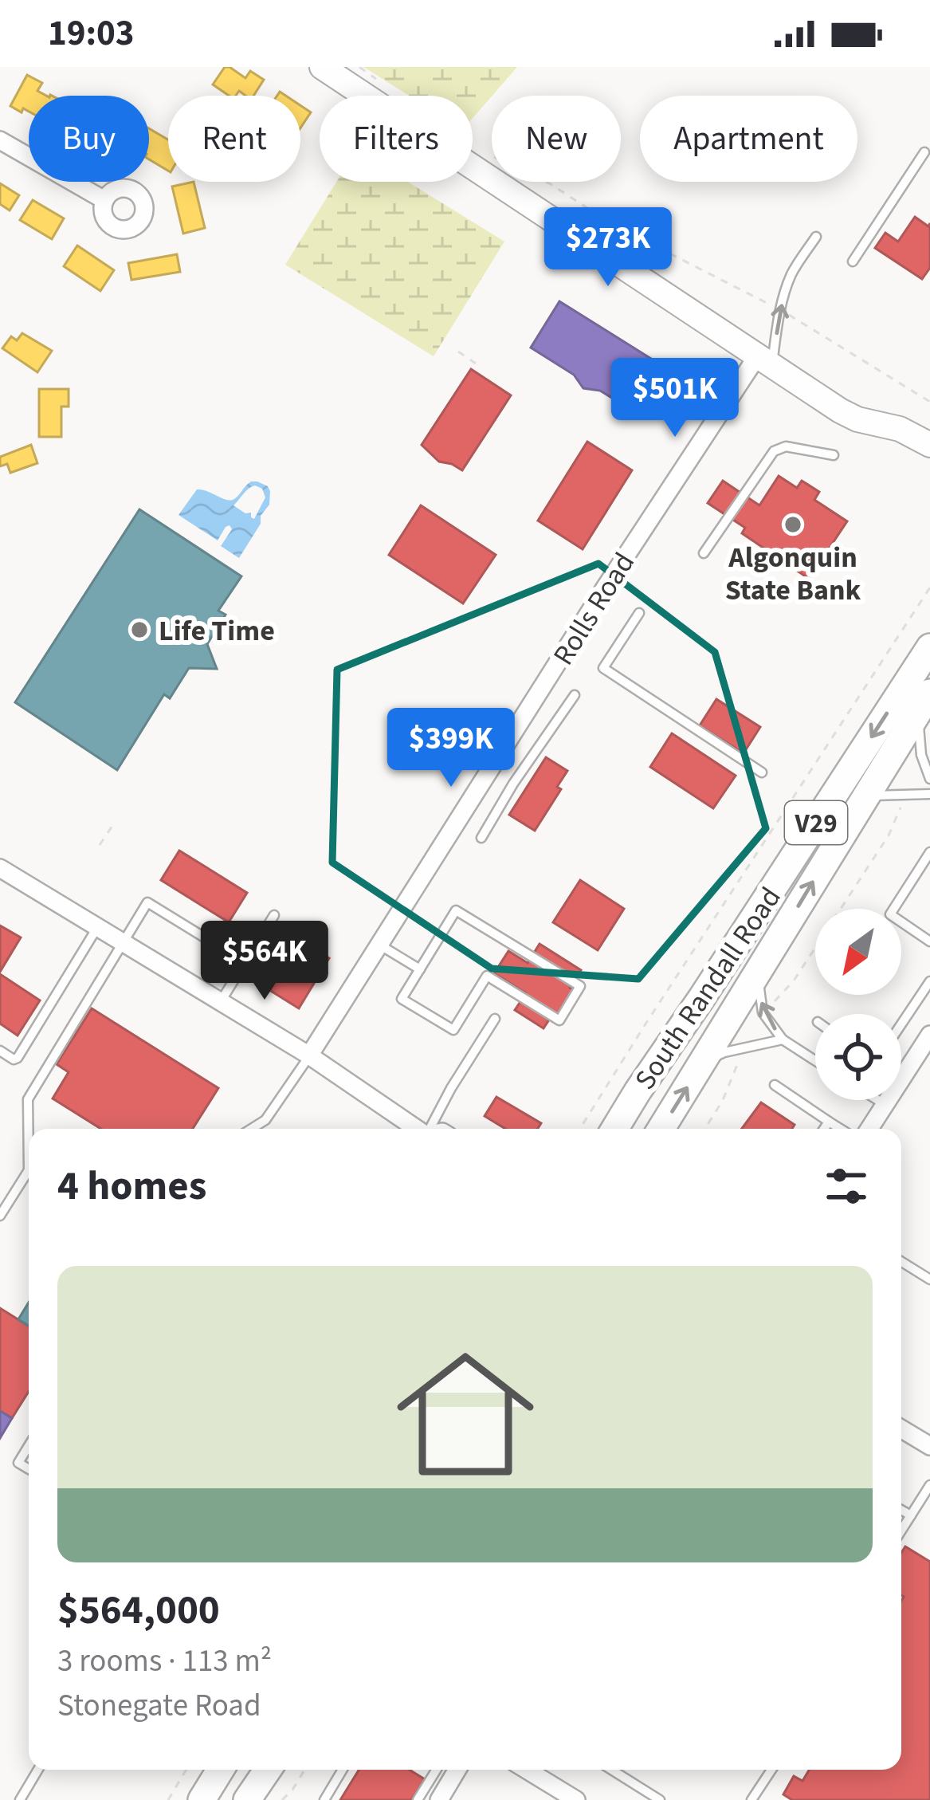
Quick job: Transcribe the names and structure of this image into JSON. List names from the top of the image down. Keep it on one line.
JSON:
{"streets":{"main road":["V29","South Randall Road"],"street":["Rolls Road"]},"places":["Algonquin State Bank","Life Time"],"north":"bottom left","page":{"status":"19:03","chip":["Buy","Rent","Filters","New","Apartment"],"price":["$273K","$501K","$399K","$564K"],"heading":"4 homes","list":[{"name":"$564,000","note":"3 rooms · 113 m² · Stonegate Road"}]}}
